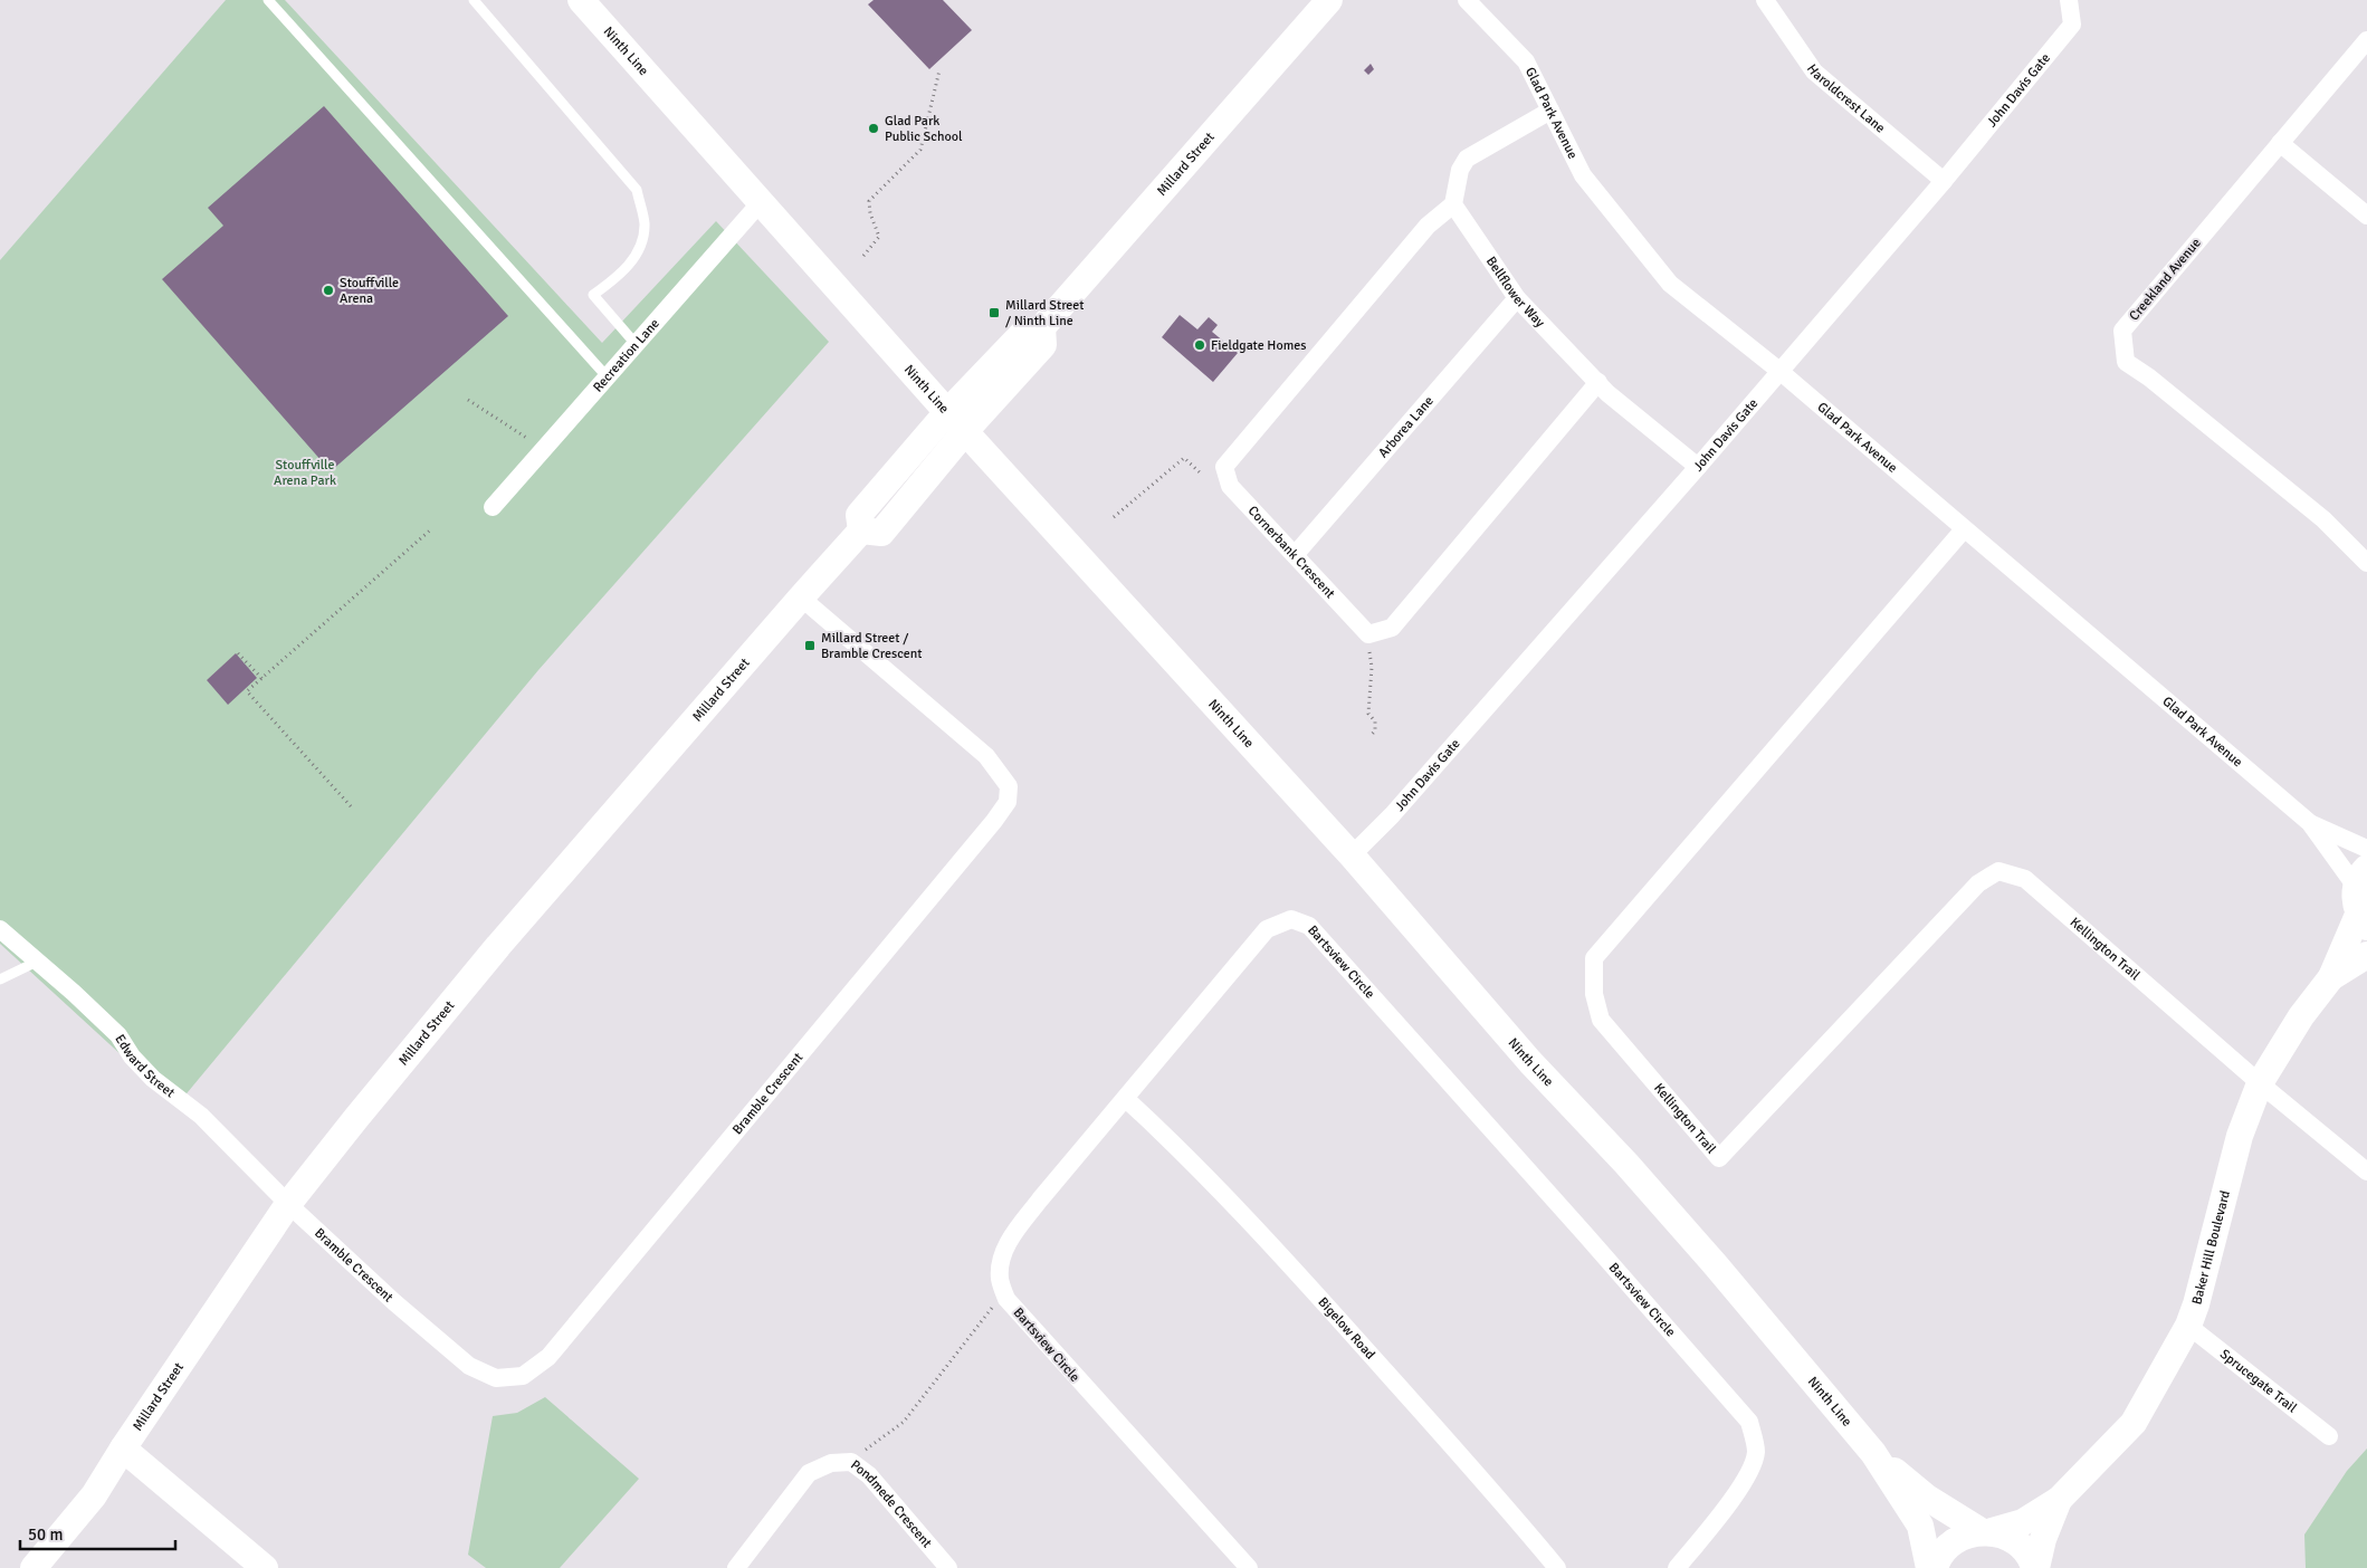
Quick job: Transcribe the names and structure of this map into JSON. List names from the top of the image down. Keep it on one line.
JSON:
{"streets":{"street":["Ninth Line","John Davis Gate","Haroldcrest Lane","Glad Park Avenue","Millard Street","Creekland Avenue","Bellflower Way","Recreation Lane","Arborea Lane","Cornerbank Crescent","Kellington Trail","Bartsview Circle","Edward Street","Bramble Crescent","Baker Hill Boulevard","Bigelow Road","Sprucegate Trail","Pondmede Crescent"]},"crossings":[["Ninth Line","John Davis Gate"],["Ninth Line","Millard Street"],["Ninth Line","Recreation Lane"],["Ninth Line","Baker Hill Boulevard"],["John Davis Gate","Haroldcrest Lane"],["John Davis Gate","Glad Park Avenue"],["John Davis Gate","Bellflower Way"],["Glad Park Avenue","Kellington Trail"],["Millard Street","Edward Street"],["Millard Street","Bramble Crescent"],["Bellflower Way","Arborea Lane"],["Bellflower Way","Cornerbank Crescent"],["Arborea Lane","Cornerbank Crescent"],["Kellington Trail","Baker Hill Boulevard"],["Bartsview Circle","Bigelow Road"],["Edward Street","Bramble Crescent"],["Baker Hill Boulevard","Sprucegate Trail"]],"parks":["Stouffville Arena Park"],"places":{"other":["Glad Park Public School","Stouffville Arena","Fieldgate Homes"],"transit":["Millard Street / Ninth Line","Millard Street / Bramble Crescent"]},"scale_bar":"50 m"}
